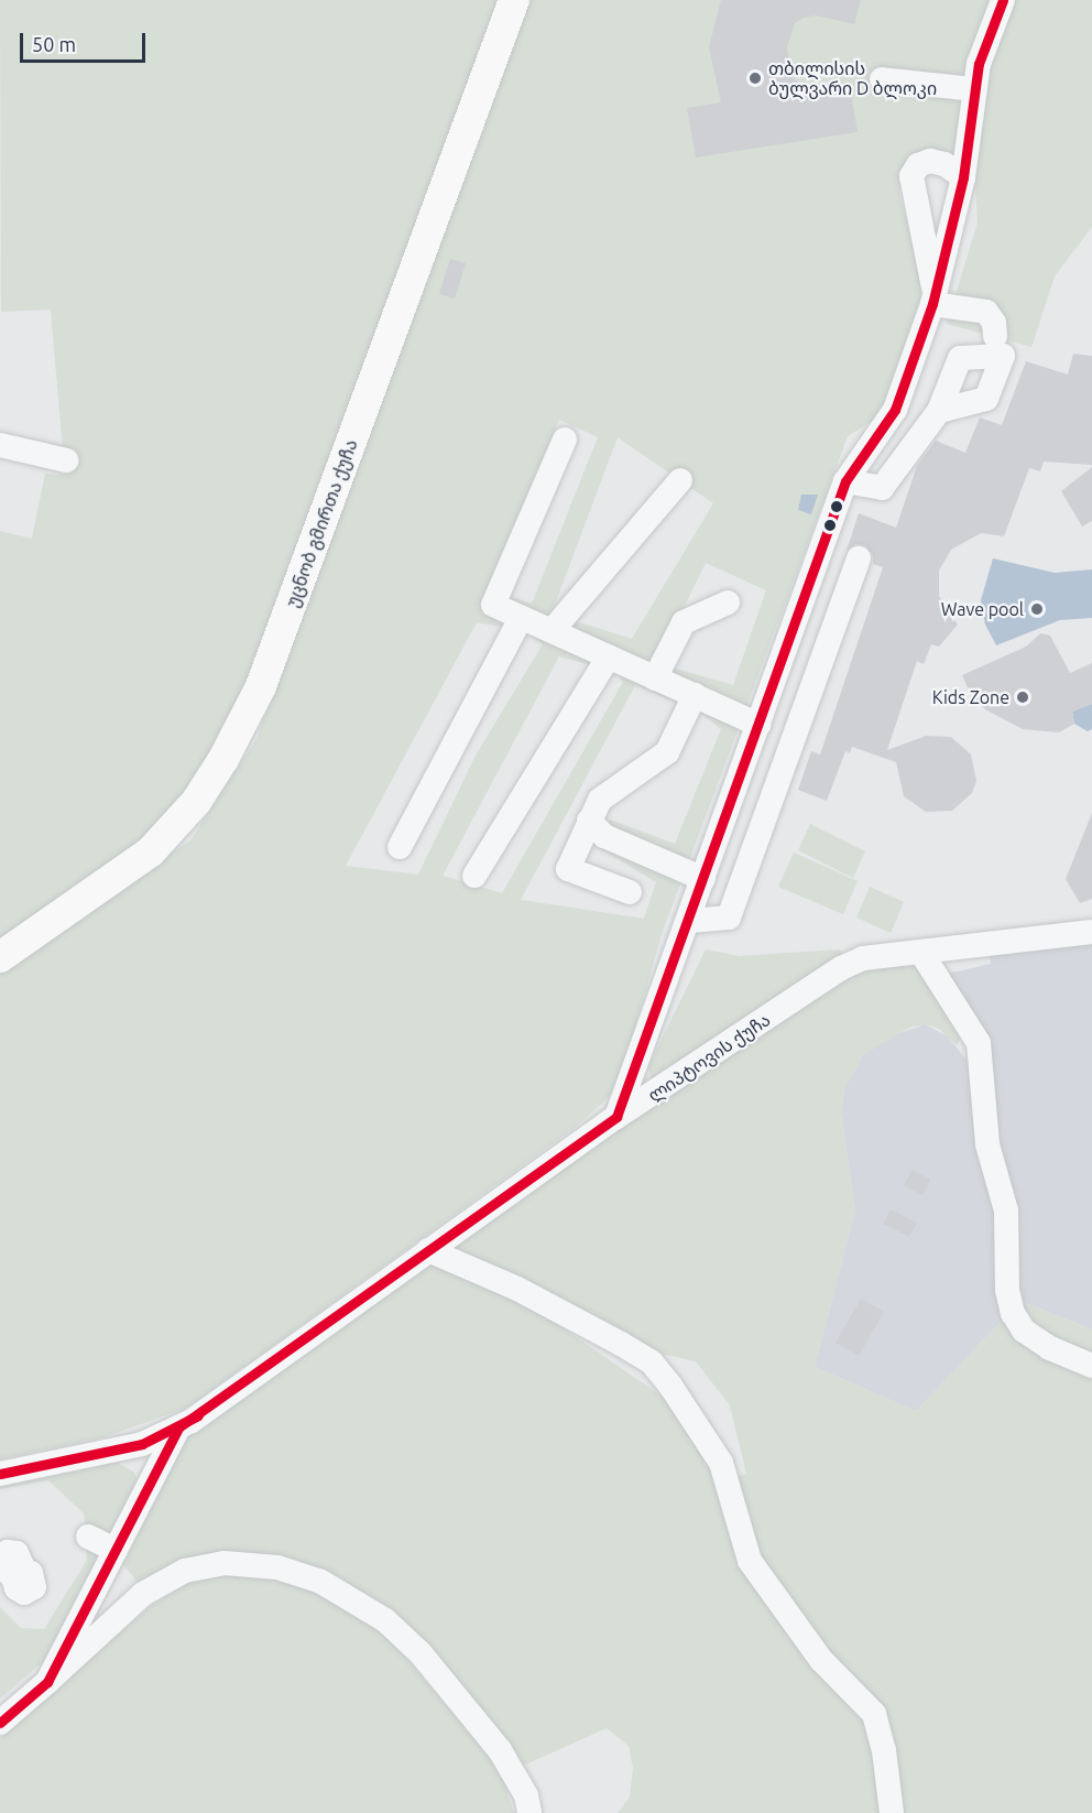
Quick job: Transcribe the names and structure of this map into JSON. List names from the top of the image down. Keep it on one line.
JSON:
{"streets":{"main road":["უცნობ გმირთა ქუჩა"],"street":["ლიპტოვის ქუჩა"]},"places":["თბილისის ბულვარი D ბლოკი","Wave pool","Kids Zone"],"scale_bar":"50 m"}
